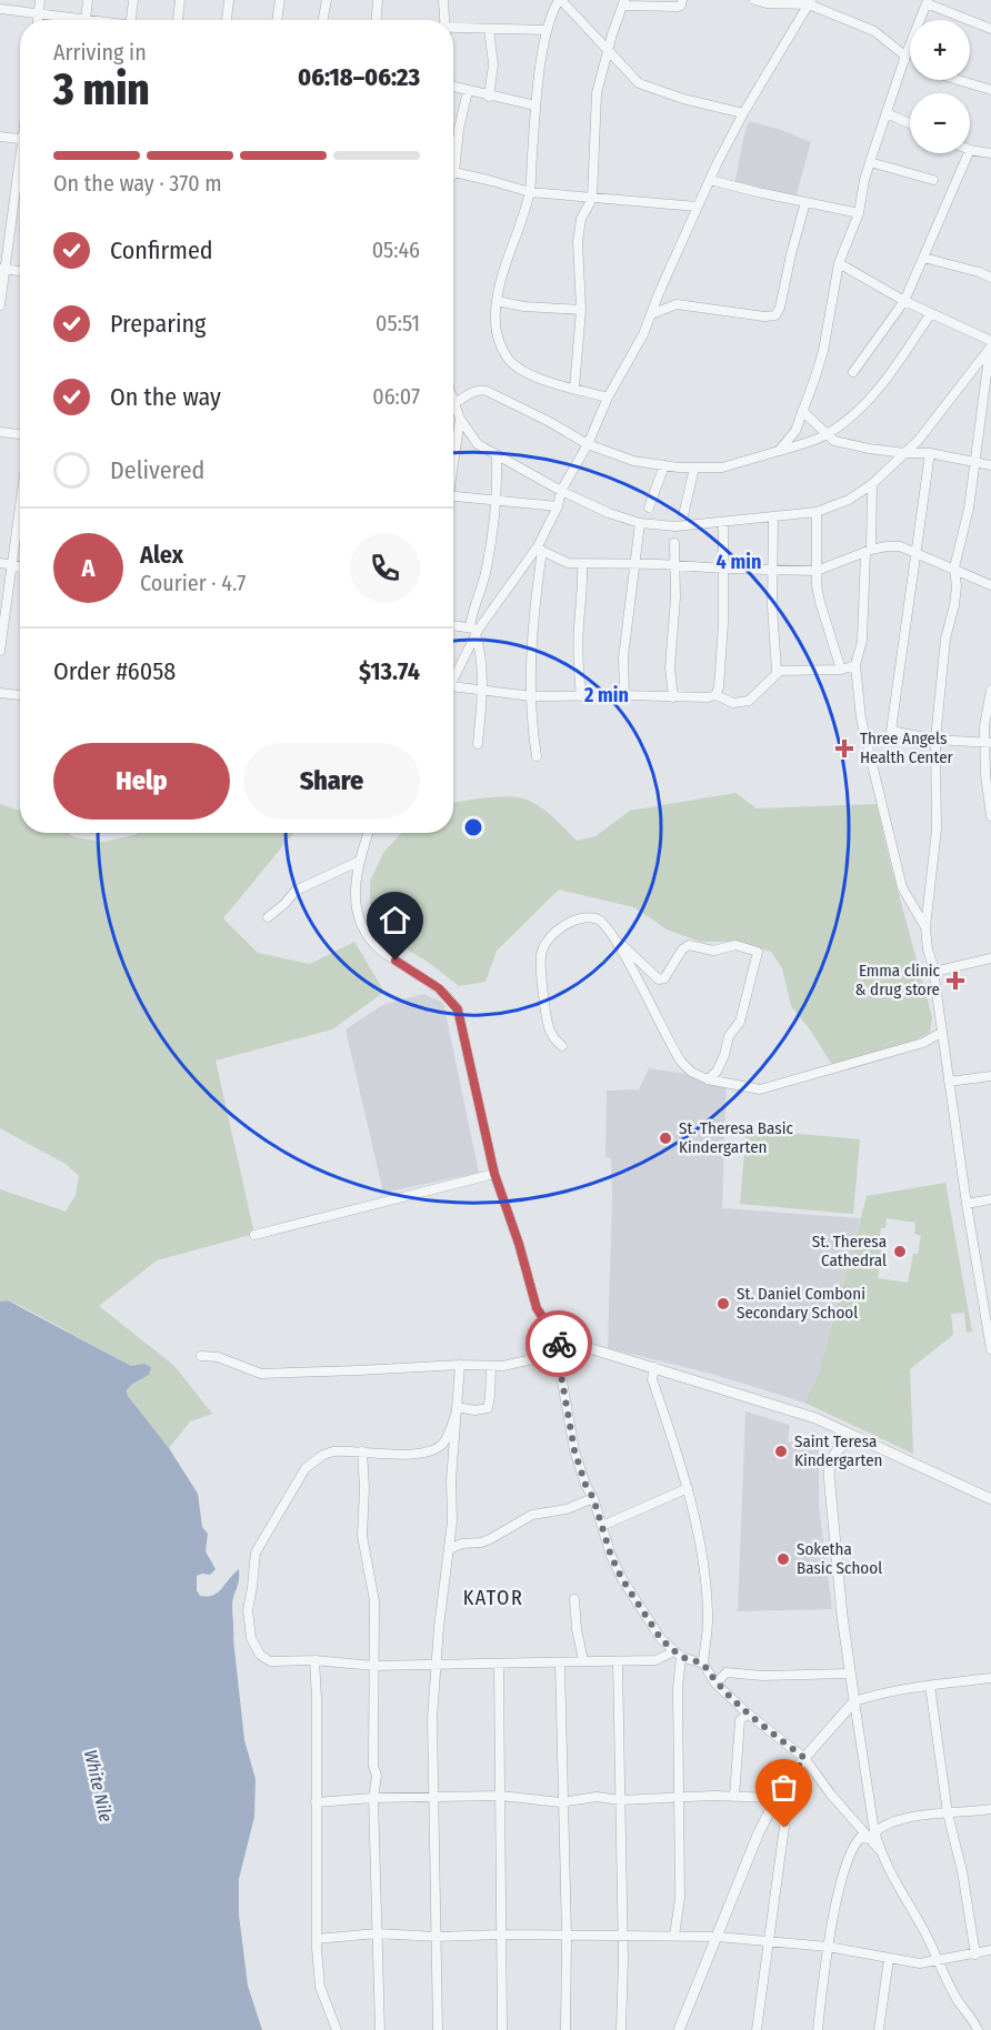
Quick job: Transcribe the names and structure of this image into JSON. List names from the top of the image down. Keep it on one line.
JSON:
{"districts":["KATOR"],"water":["White Nile"],"places":{"health":["Three Angels Health Center","Emma clinic & drug store"],"other":["St. Theresa Basic Kindergarten","St. Theresa Cathedral","St. Daniel Comboni Secondary School","Saint Teresa Kindergarten","Soketha Basic School"]},"page":{"map_buttons":["+","−"],"heading":["3 min","Arriving in","06:18–06:23"],"panel":["Alex","Courier · 4.7","Order #6058","$13.74"],"bar":"On the way · 370 m","list":[["Confirmed","05:46"],["Preparing","05:51"],["On the way","06:07"],"Delivered"],"round":"A","buttons":["Help","Share"]},"rings":["4 min","2 min"]}
